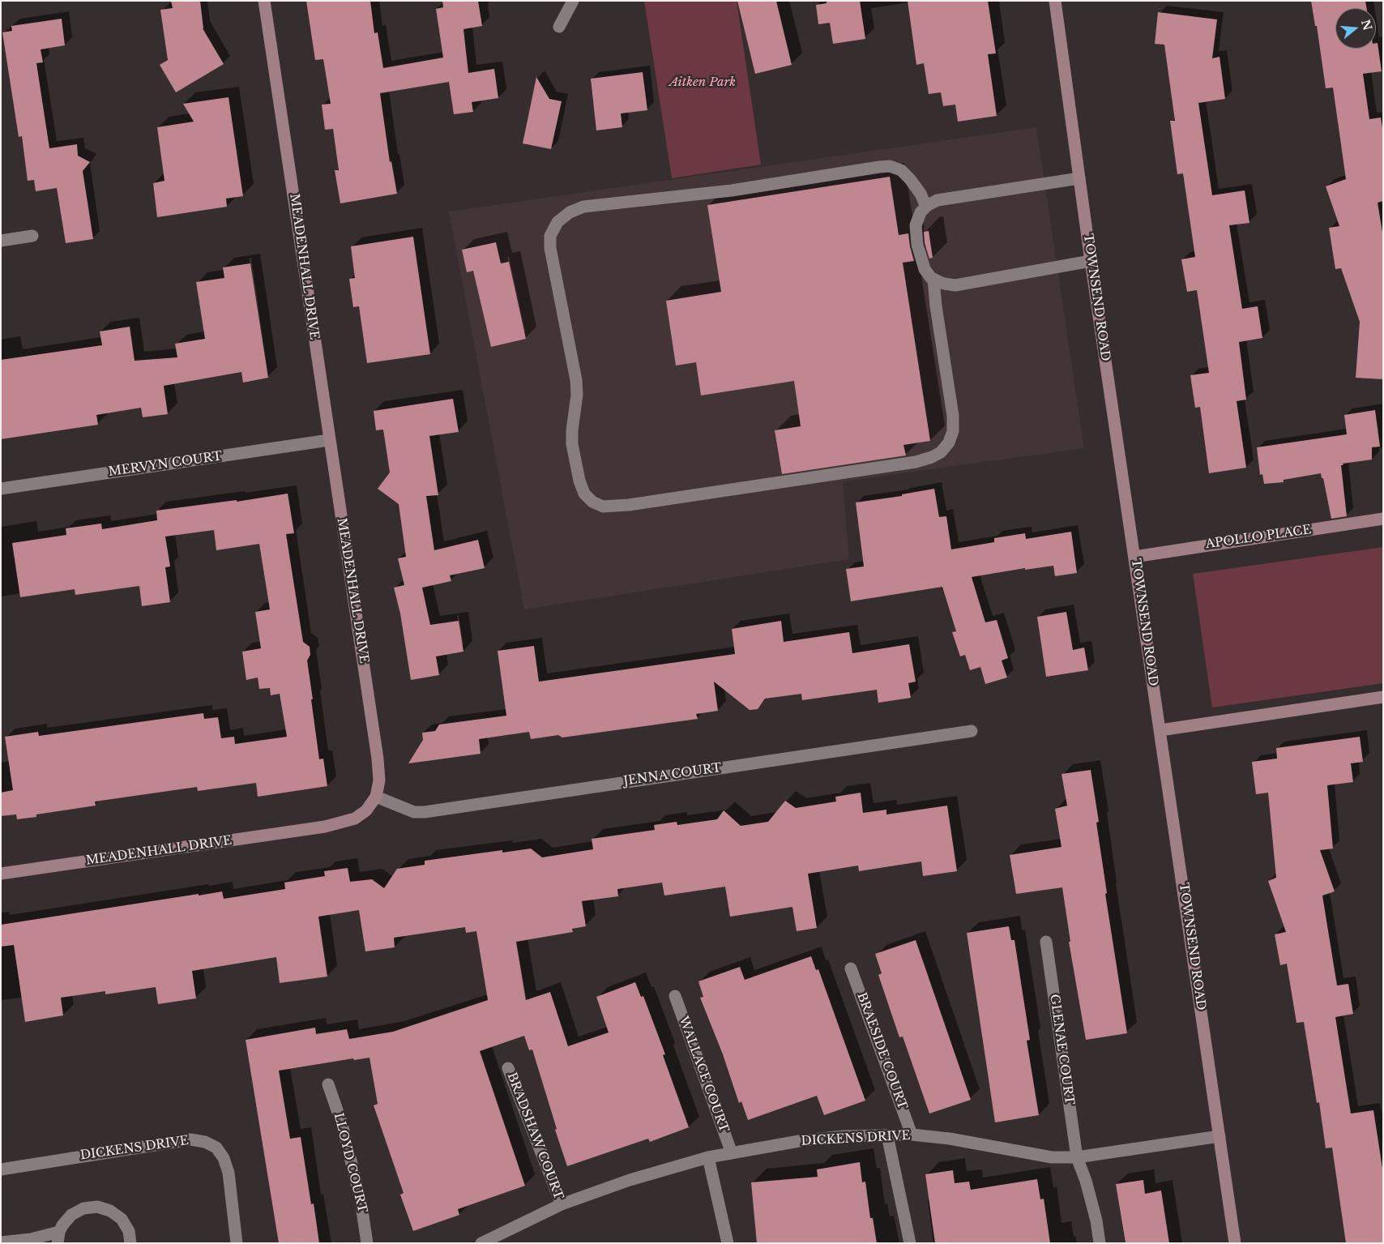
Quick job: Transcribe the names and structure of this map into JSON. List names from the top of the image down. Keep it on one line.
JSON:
{"streets":{"street":["MEADENHALL DRIVE","TOWNSEND ROAD","MERVYN COURT","APOLLO PLACE","JENNA COURT","GLENAE COURT","BRAESIDE COURT","WALLACE COURT","BRADSHAW COURT","DICKENS DRIVE","LLOYD COURT"]},"crossings":[["MEADENHALL DRIVE","MERVYN COURT"],["MEADENHALL DRIVE","JENNA COURT"],["TOWNSEND ROAD","APOLLO PLACE"],["TOWNSEND ROAD","DICKENS DRIVE"],["GLENAE COURT","DICKENS DRIVE"],["BRAESIDE COURT","DICKENS DRIVE"],["WALLACE COURT","DICKENS DRIVE"],["BRADSHAW COURT","DICKENS DRIVE"]],"parks":["Aitken Park"],"north":"right"}
